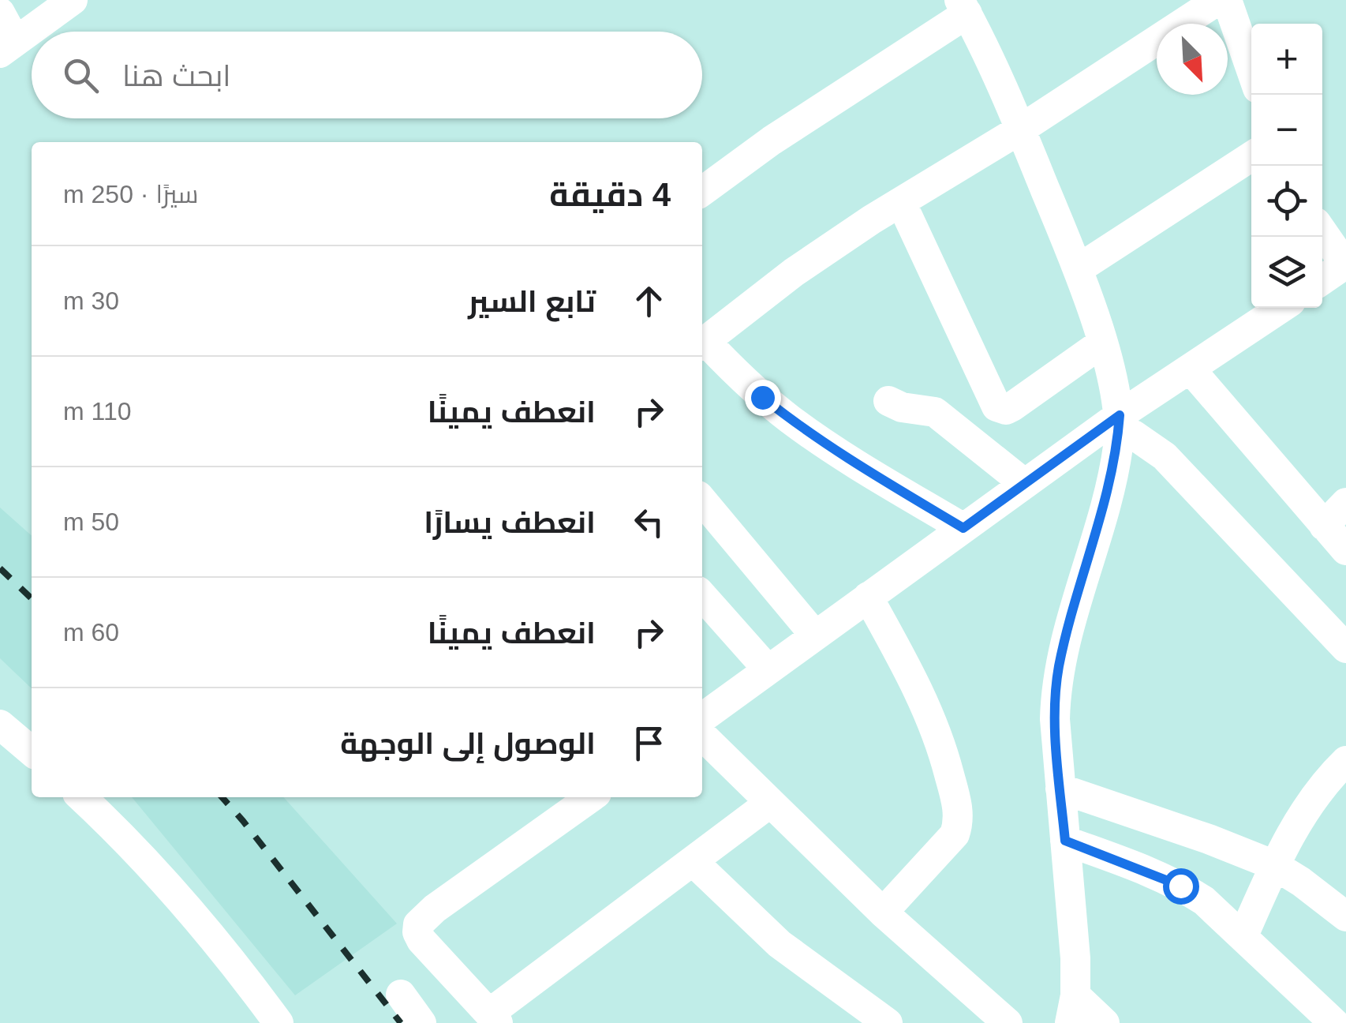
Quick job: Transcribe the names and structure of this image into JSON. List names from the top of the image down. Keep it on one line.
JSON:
{"north":"bottom right","page":{"map_buttons":["+","−"],"search":"ابحث هنا","heading":["4 دقيقة","سيرًا · 250 m"],"list":[["تابع السير","30 m"],["انعطف يمينًا","110 m"],["انعطف يسارًا","50 m"],["انعطف يمينًا","60 m"],"الوصول إلى الوجهة"]}}
